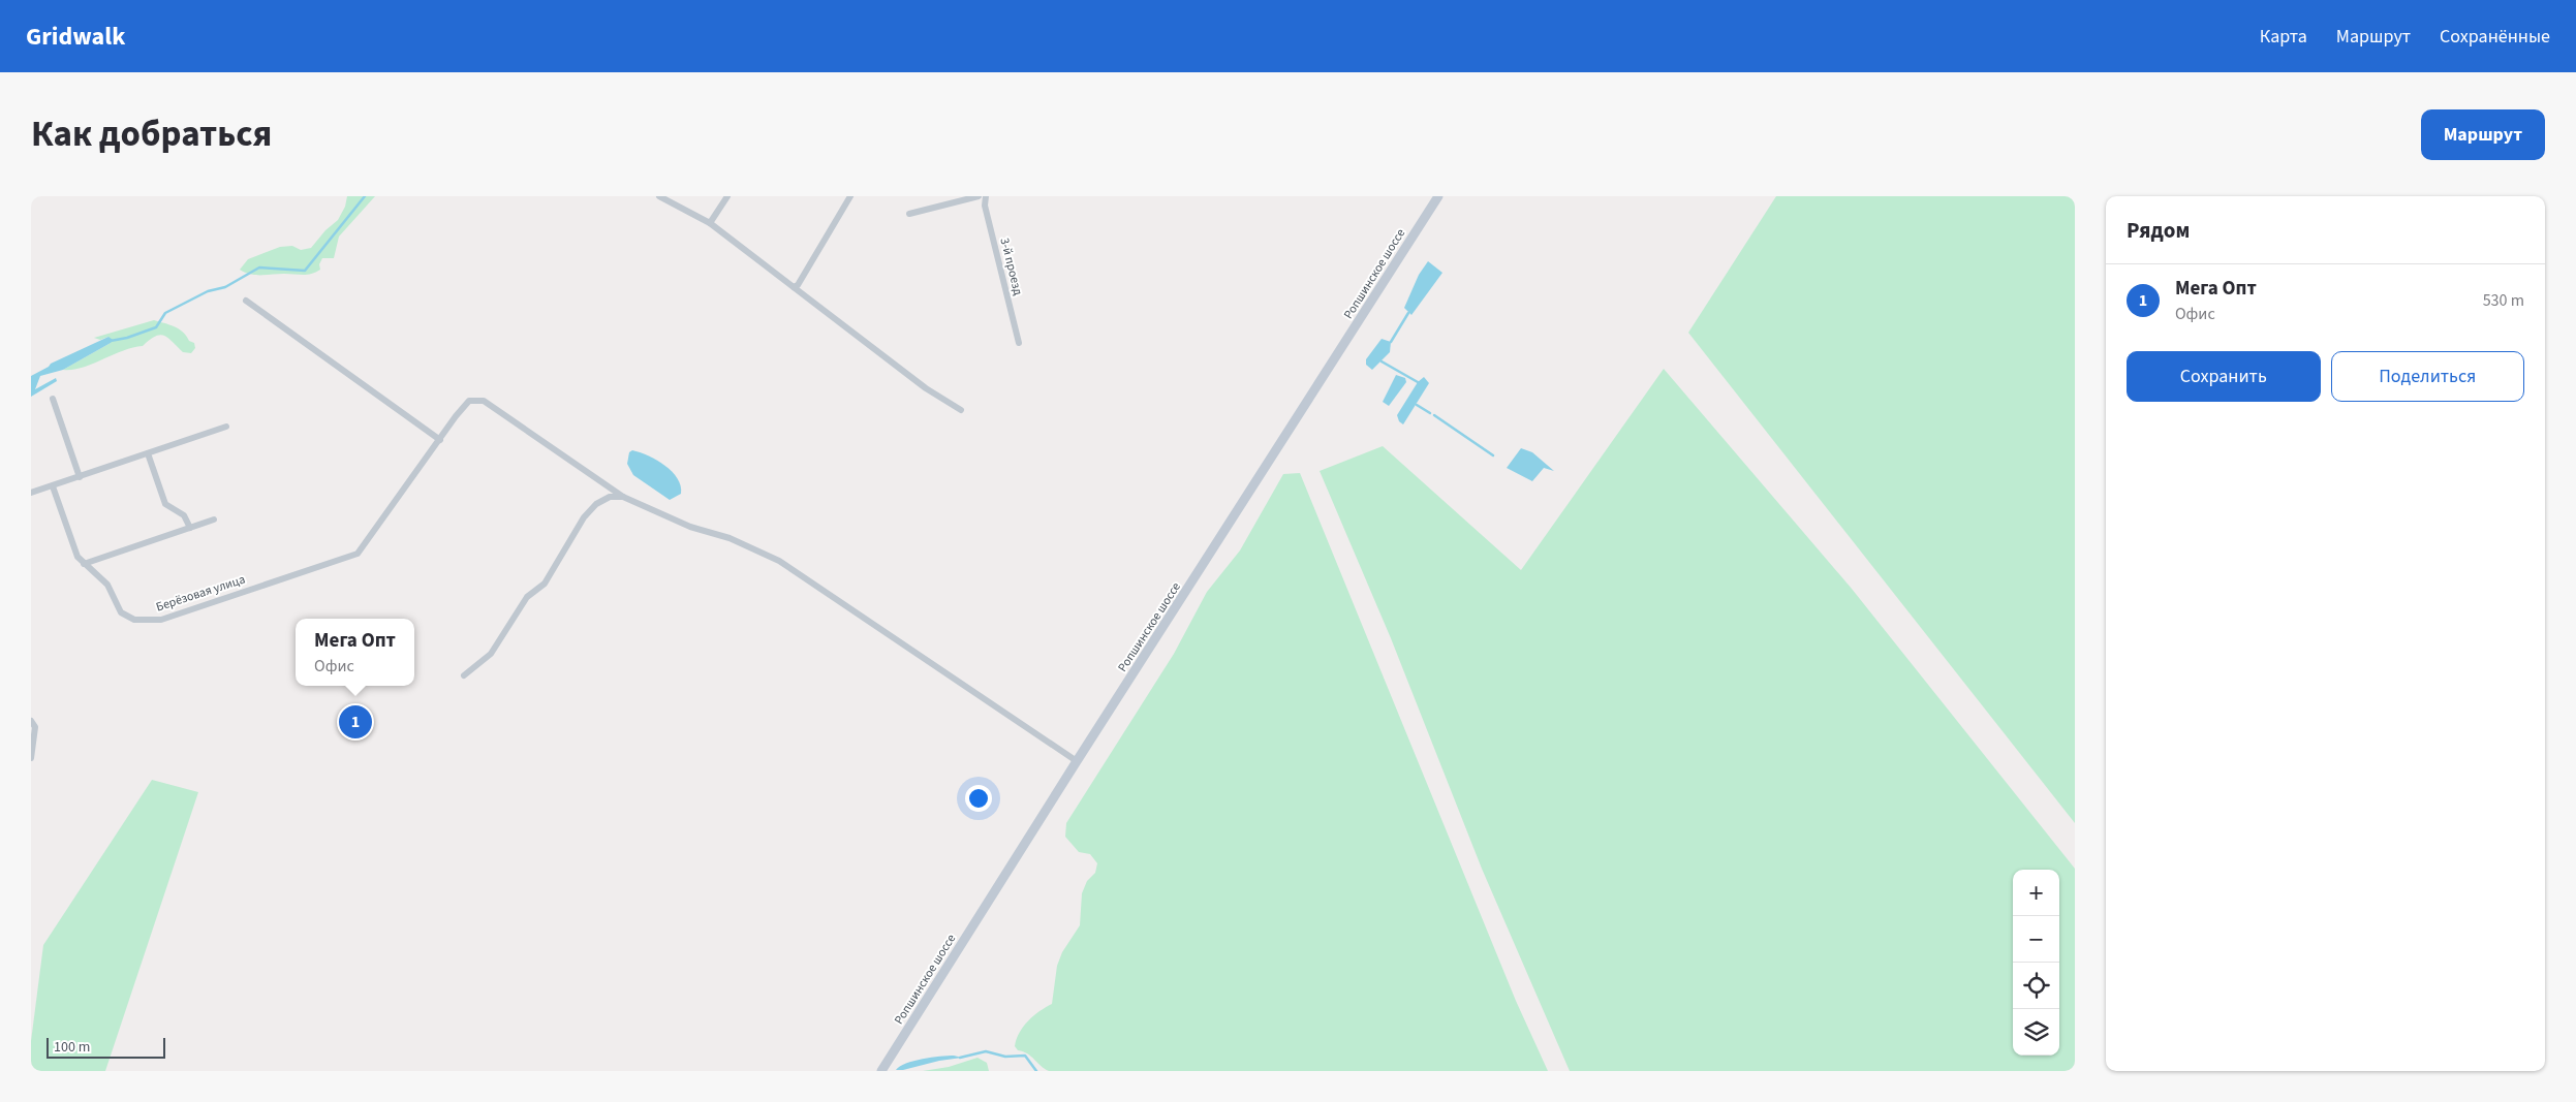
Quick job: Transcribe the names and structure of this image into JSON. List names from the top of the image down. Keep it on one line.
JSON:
{"streets":{"main road":["Ропшинское шоссе"],"street":["3-й проезд","Берёзовая улица"]},"scale_bar":"100 m","page":{"header":"Gridwalk","nav":["Карта","Маршрут","Сохранённые"],"title":"Как добраться","buttons":["Маршрут",["Сохранить","Поделиться"]],"heading":"Рядом","list":[{"mark":"1","name":"Мега Опт","note":"Офис","value":"530 m"}],"popup":["Мега Опт","Офис"],"pins":"1","map_buttons":["+","−"],"scale":"100 m"}}
